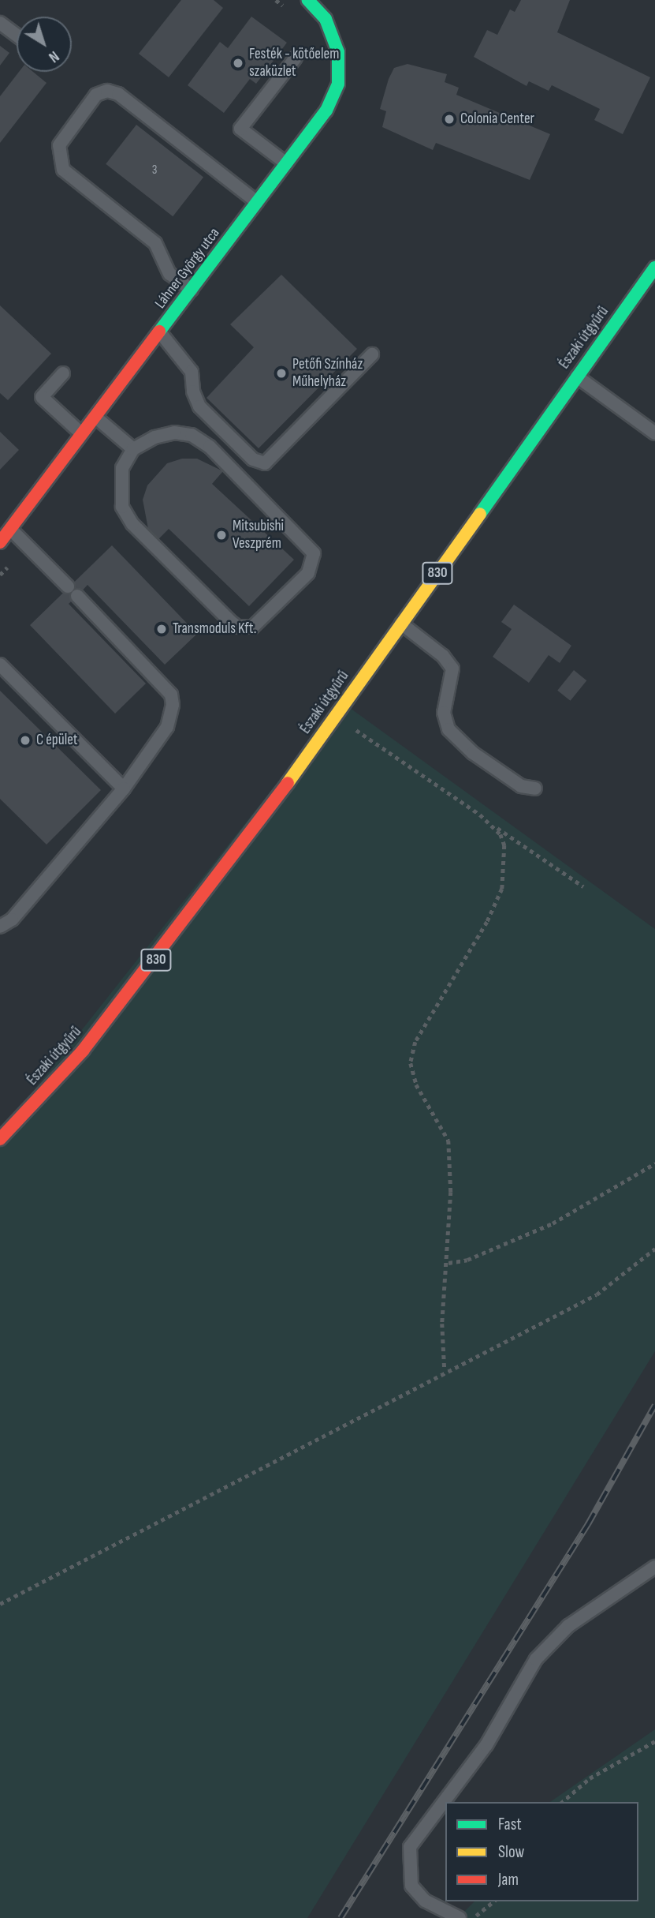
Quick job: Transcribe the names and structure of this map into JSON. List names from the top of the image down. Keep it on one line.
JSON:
{"streets":{"main road":["Láhner György utca","Északi útgyűrű","830"]},"places":["Festék - kötőelem szaküzlet","Colonia Center","Petőfi Színház Műhelyház","Mitsubishi Veszprém","Transmoduls Kft.","C épület"],"house_numbers":["3"],"legend":["Fast","Slow","Jam"],"north":"bottom right"}
